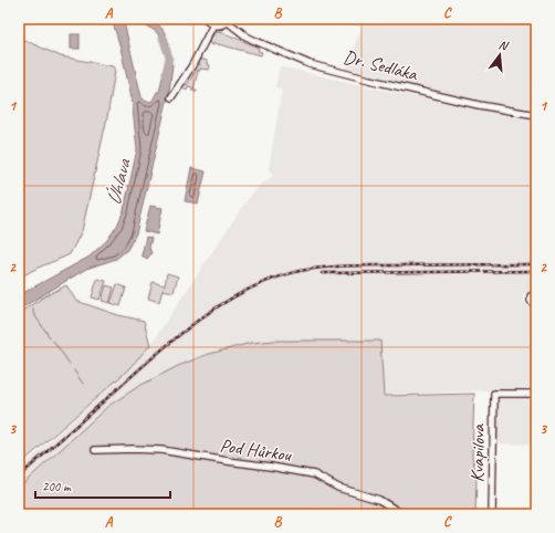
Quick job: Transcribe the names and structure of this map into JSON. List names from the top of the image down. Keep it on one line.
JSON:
{"streets":{"main road":["Dr. Sedláka"],"street":["Pod Hůrkou","Kvapilova"]},"water":["Úhlava"],"scale_bar":"200 m","north":"top","grid":{"columns":["A","B","C"],"rows":["1","2","3"]}}
